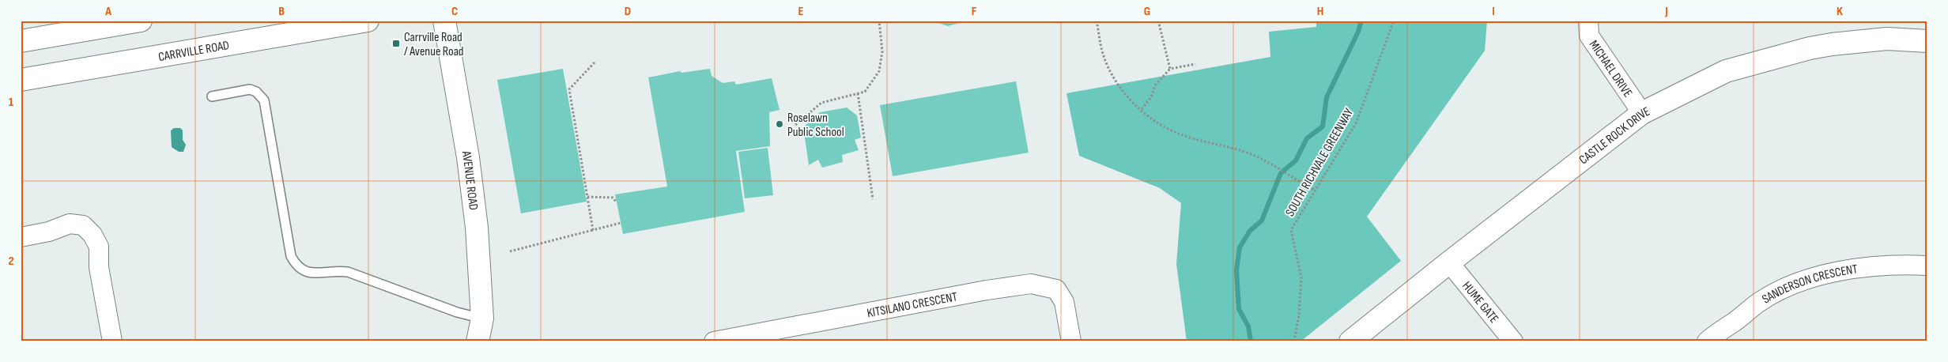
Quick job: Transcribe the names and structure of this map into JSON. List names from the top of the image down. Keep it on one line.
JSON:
{"streets":{"street":["CARRVILLE ROAD","MICHAEL DRIVE","CASTLE ROCK DRIVE","AVENUE ROAD","SANDERSON CRESCENT","HUME GATE","KITSILANO CRESCENT"],"path":["SOUTH RICHVALE GREENWAY"]},"crossings":[["MICHAEL DRIVE","CASTLE ROCK DRIVE"],["CASTLE ROCK DRIVE","HUME GATE"]],"places":{"transit":["Carrville Road / Avenue Road"],"other":["Roselawn Public School"]},"grid":{"columns":["A","B","C","D","E","F","G","H","I","J","K"],"rows":["1","2"]}}
